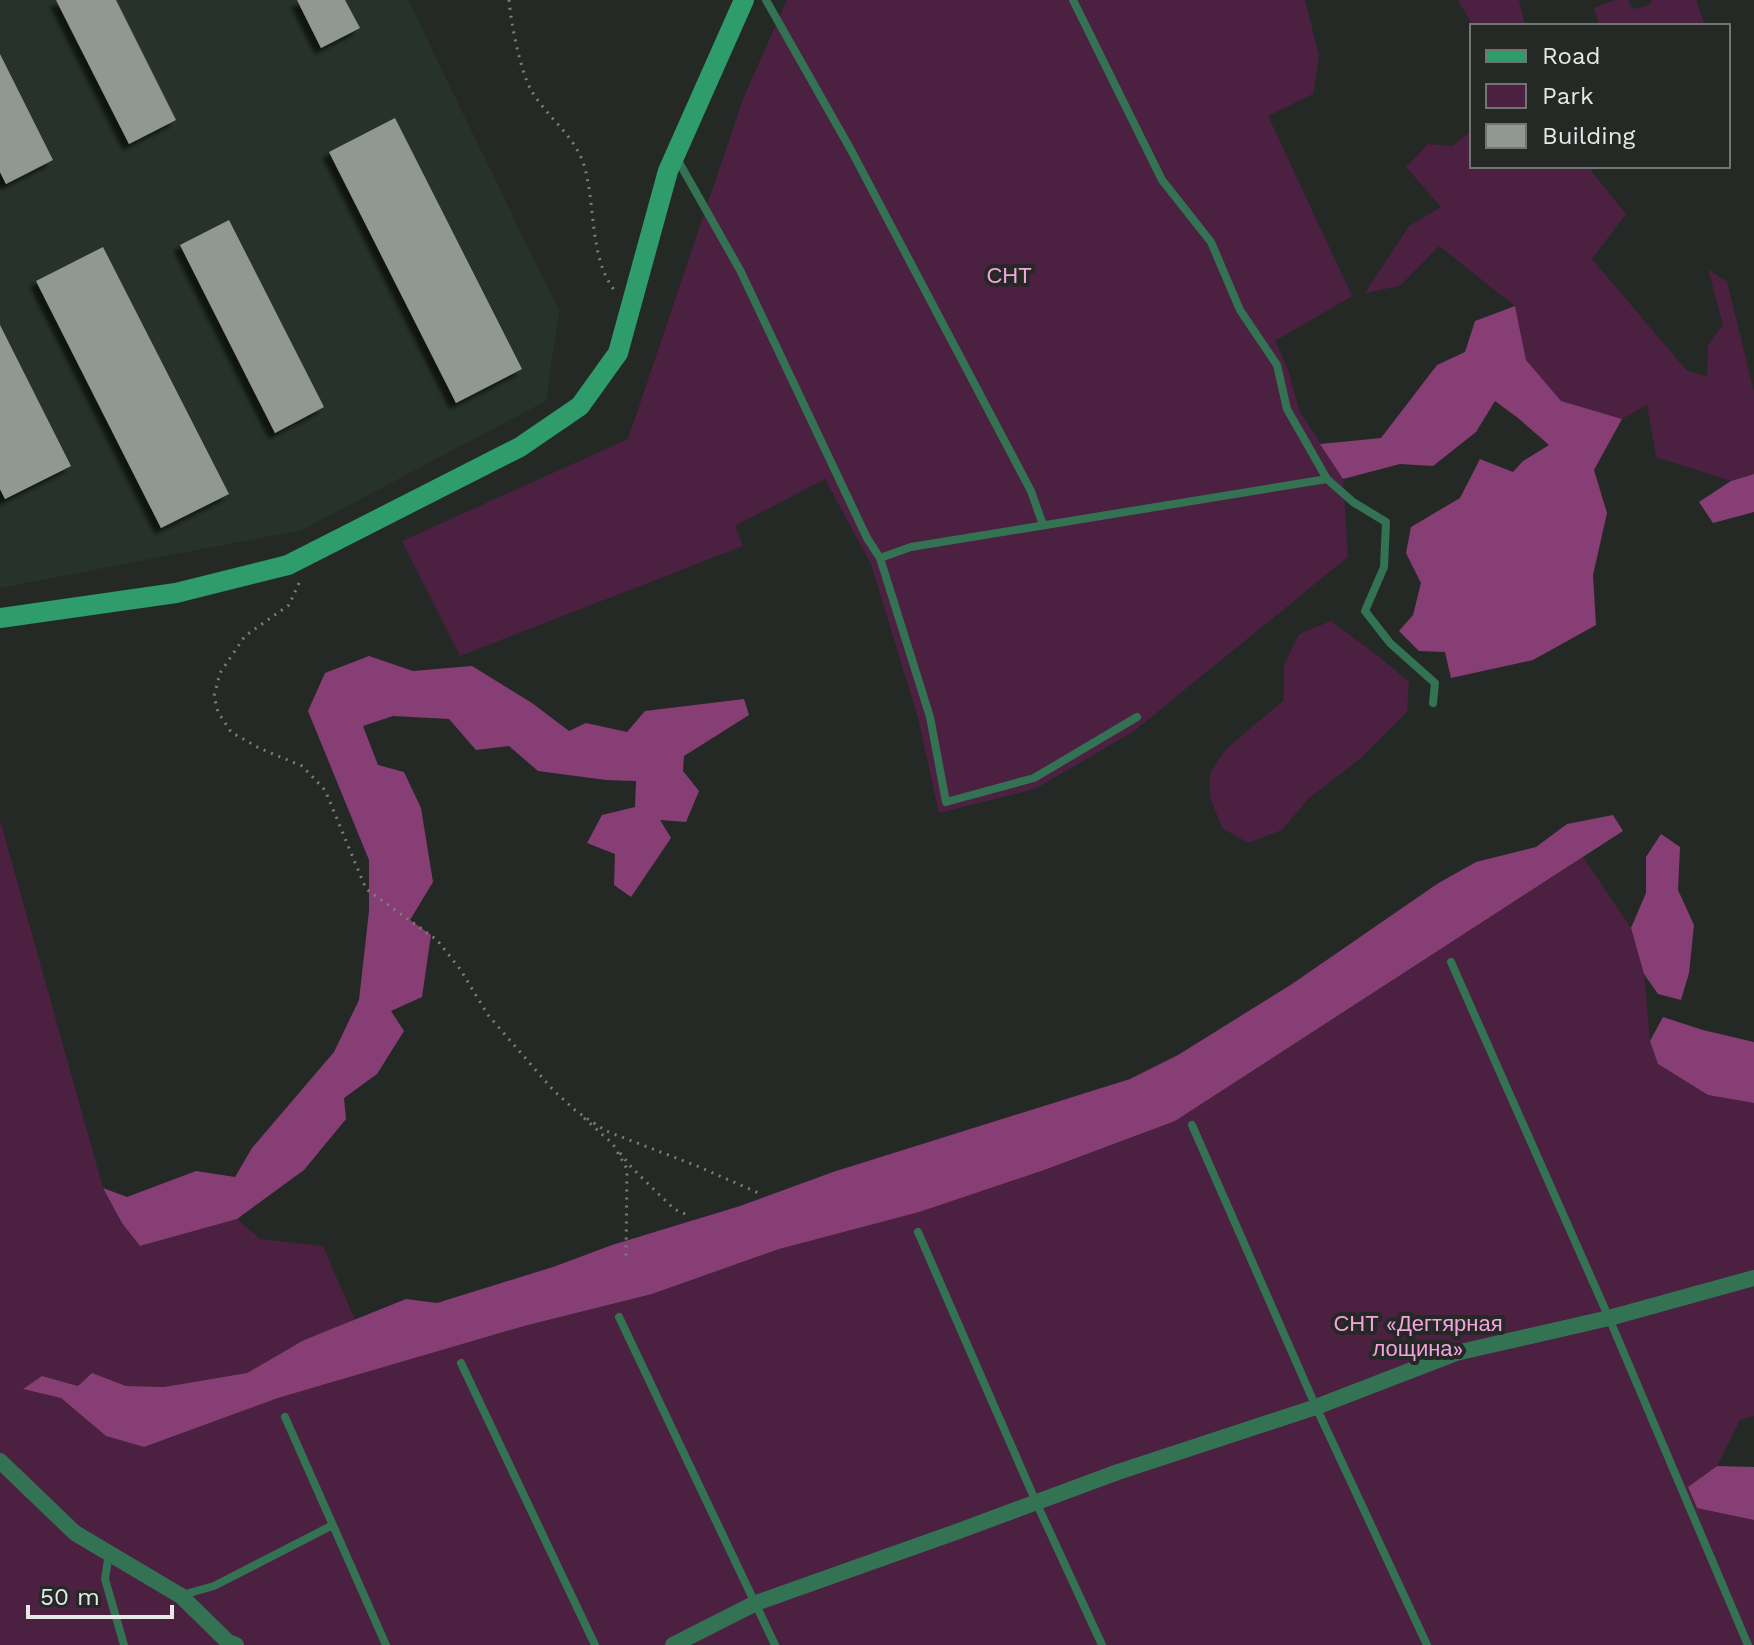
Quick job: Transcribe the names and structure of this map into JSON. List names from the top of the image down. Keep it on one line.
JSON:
{"parks":["СНТ","СНТ «Дегтярная лощина»"],"legend":["Road","Park","Building"],"scale_bar":"50 m"}
